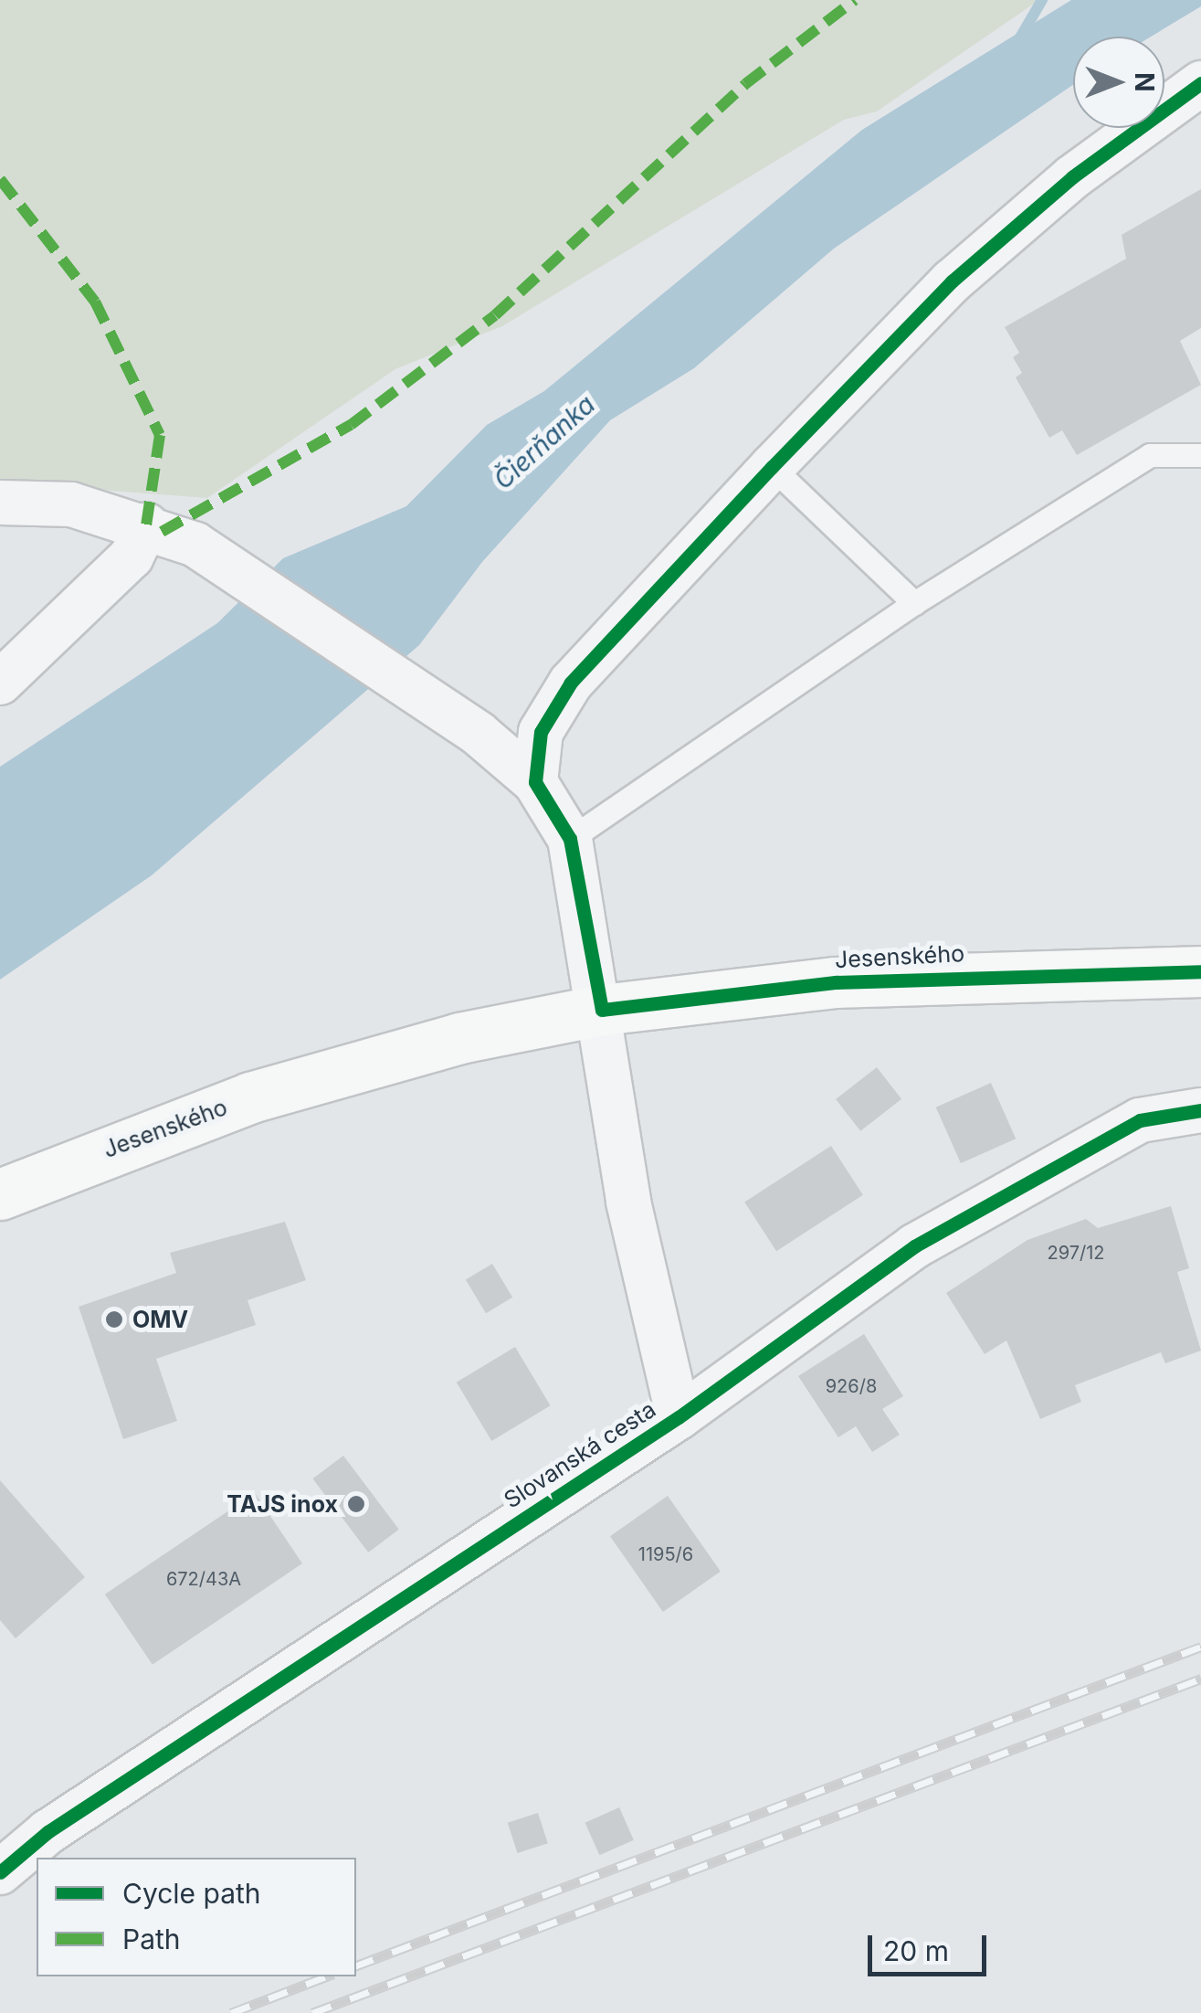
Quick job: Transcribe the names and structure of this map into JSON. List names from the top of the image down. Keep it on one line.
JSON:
{"streets":{"main road":["Jesenského"],"street":["Slovanská cesta"]},"water":["Čierňanka"],"places":["OMV","TAJS inox"],"house_numbers":["297/12","926/8","1195/6","672/43A"],"legend":["Cycle path","Path"],"scale_bar":"20 m","north":"right"}
